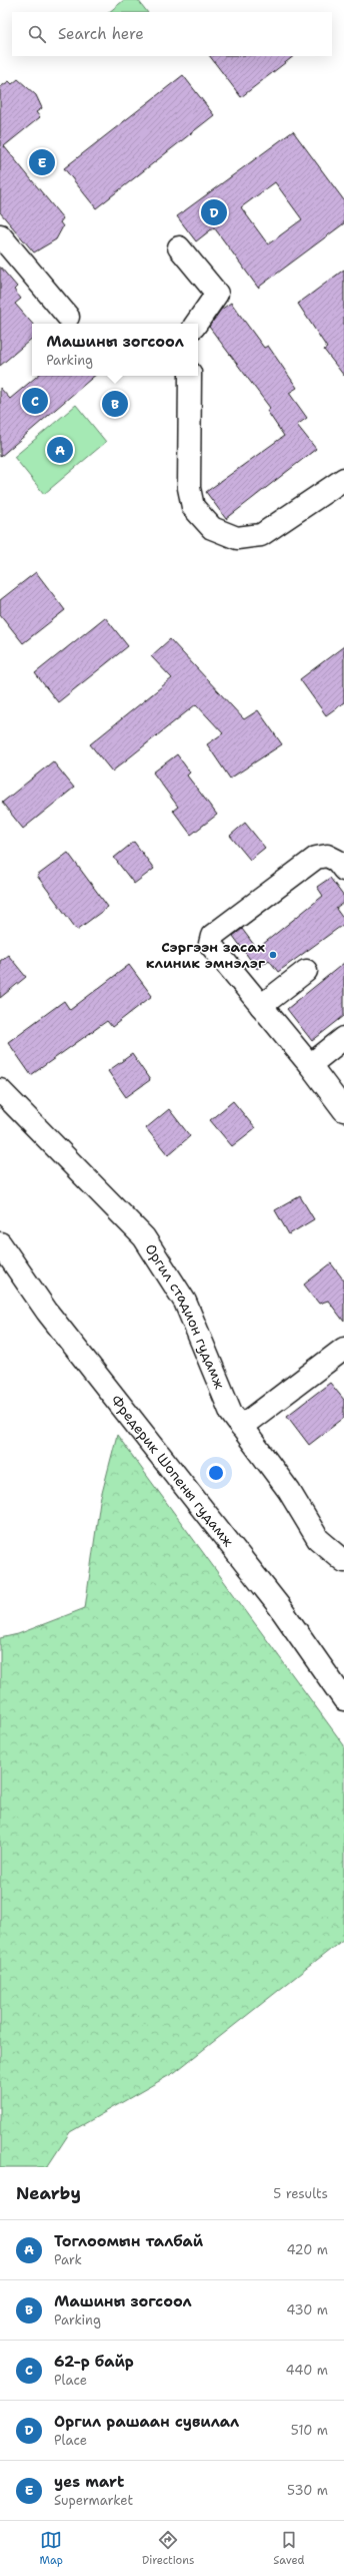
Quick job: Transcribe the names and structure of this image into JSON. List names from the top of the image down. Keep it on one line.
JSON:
{"streets":{"street":["Оргил стадион гудамж","Фредерик Шопены гудамж"]},"places":["Сэргээн засах клиник эмнэлэг"],"page":{"search":"Search here","pins":["E","D","C","B","A"],"popup":["Машины зогсоол","Parking"],"heading":["Nearby","5 results"],"list":[{"mark":"A","name":"Тоглоомын талбай","note":"Park","value":"420 m"},{"mark":"B","name":"Машины зогсоол","note":"Parking","value":"430 m"},{"mark":"C","name":"62-р байр","note":"Place","value":"440 m"},{"mark":"D","name":"Оргил рашаан сувилал","note":"Place","value":"510 m"},{"mark":"E","name":"yes mart","note":"Supermarket","value":"530 m"}],"nav":["Map","Directions","Saved"]}}
